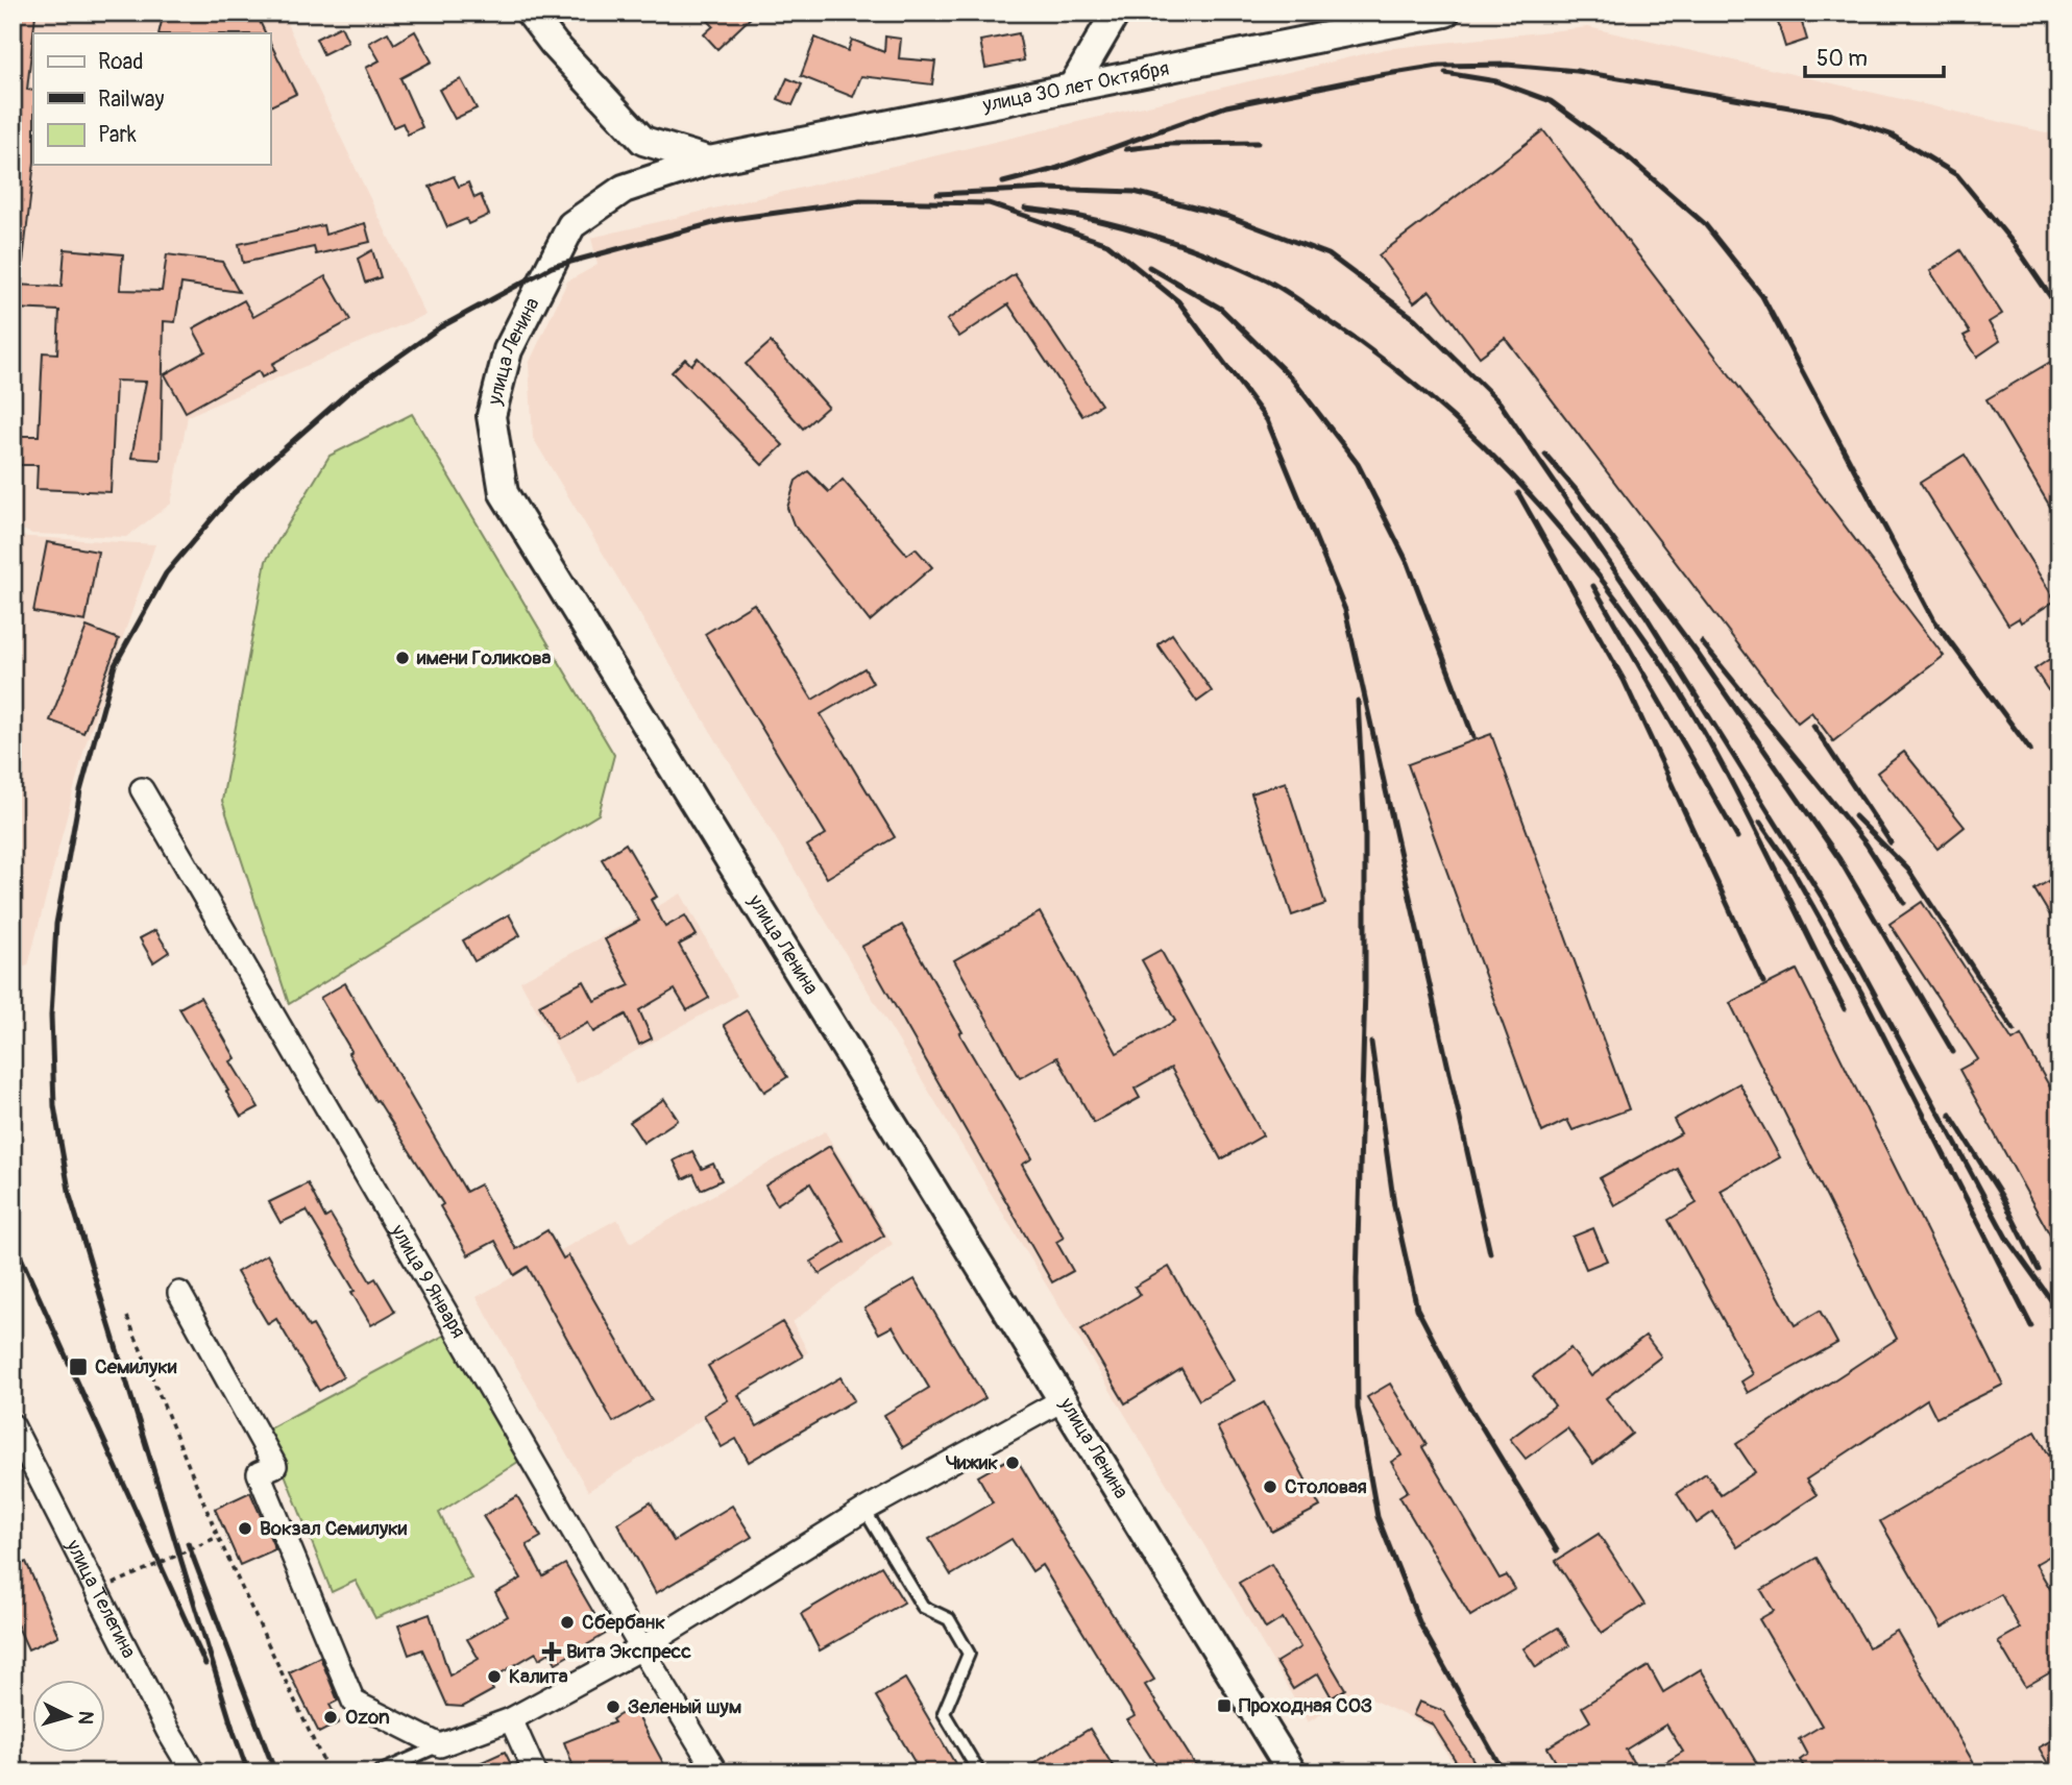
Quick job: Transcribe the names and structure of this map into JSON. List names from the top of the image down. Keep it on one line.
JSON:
{"streets":{"street":["улица 30 лет Октября","улица Ленина","улица 9 Января","улица Телегина"]},"crossings":[["улица 30 лет Октября","улица Ленина"]],"places":{"other":["имени Голикова","Чижик","Столовая","Вокзал Семилуки","Сбербанк","Калита","Зеленый шум","Ozon"],"transit":["Семилуки","Проходная СОЗ"],"health":["Вита Экспресс"]},"legend":["Road","Railway","Park"],"scale_bar":"50 m","north":"right"}
